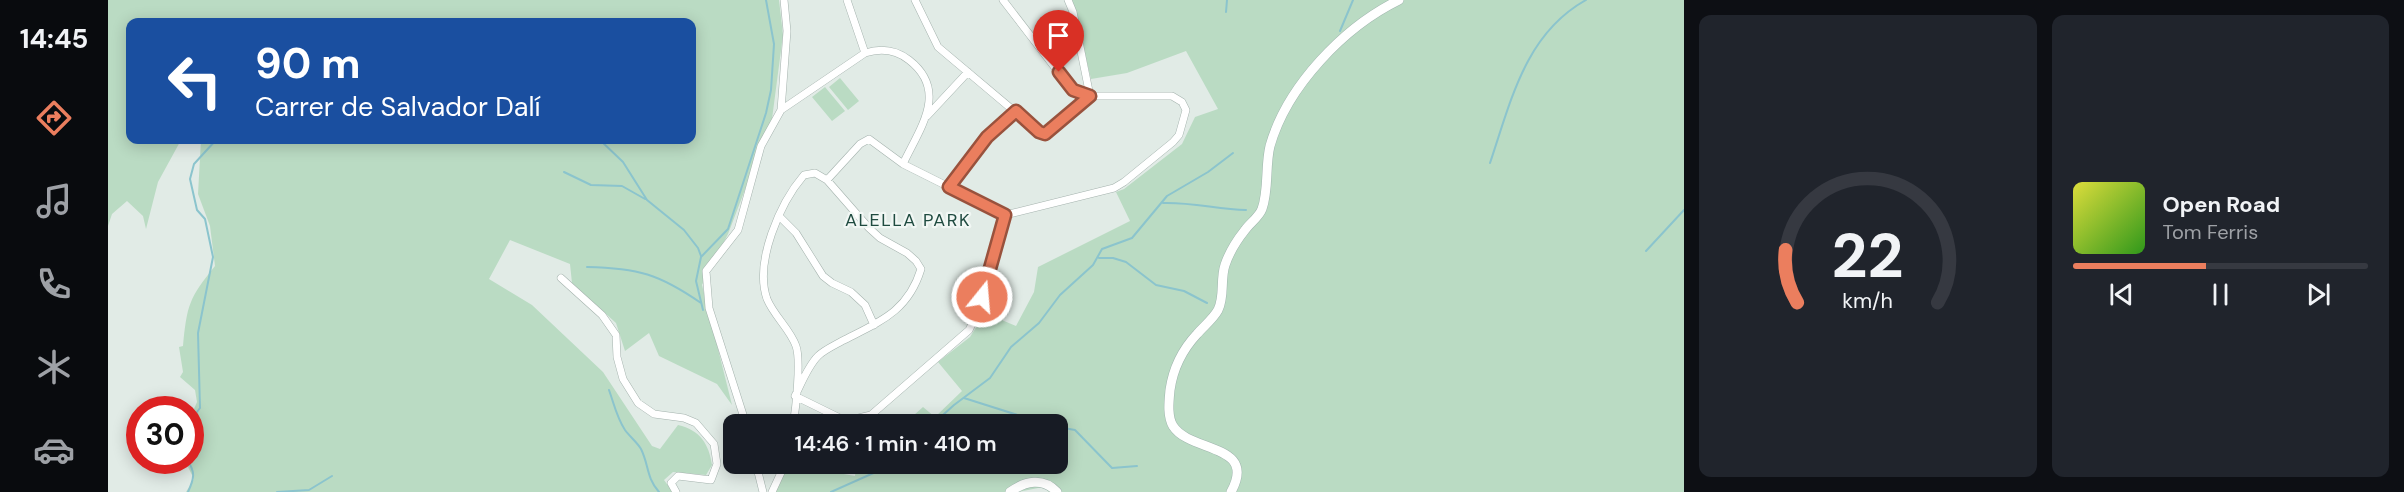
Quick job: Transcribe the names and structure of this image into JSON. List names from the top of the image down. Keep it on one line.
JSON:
{"districts":["ALELLA PARK"],"page":{"tabs":"14:45","turn":["90 m","Carrer de Salvador Dalí"],"song":["Open Road","Tom Ferris"],"limit":"30","trip":"14:46 · 1 min · 410 m","gauge":["22","km/h"]}}
